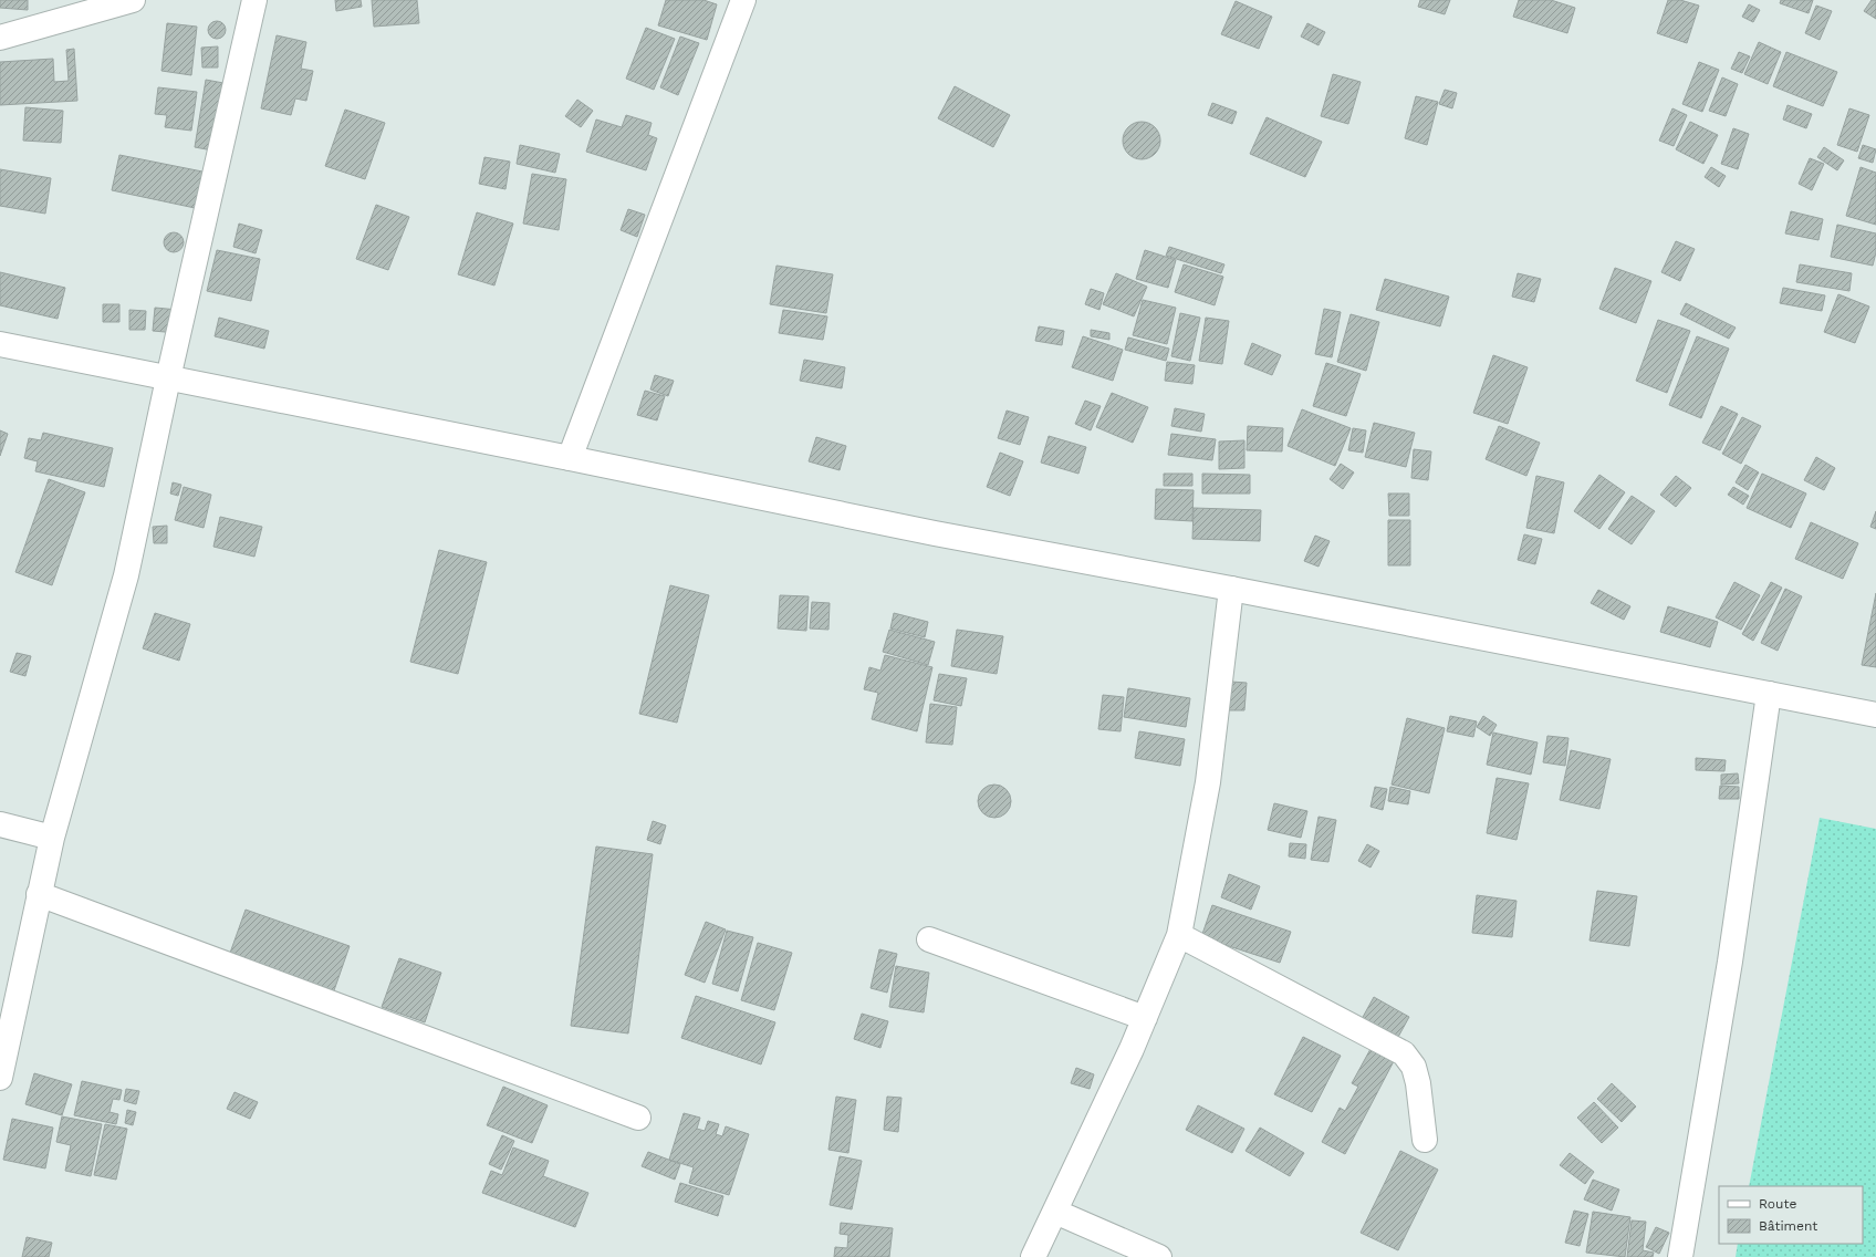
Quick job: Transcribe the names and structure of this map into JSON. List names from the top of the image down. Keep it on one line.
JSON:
{"legend":["Route","Bâtiment"]}
